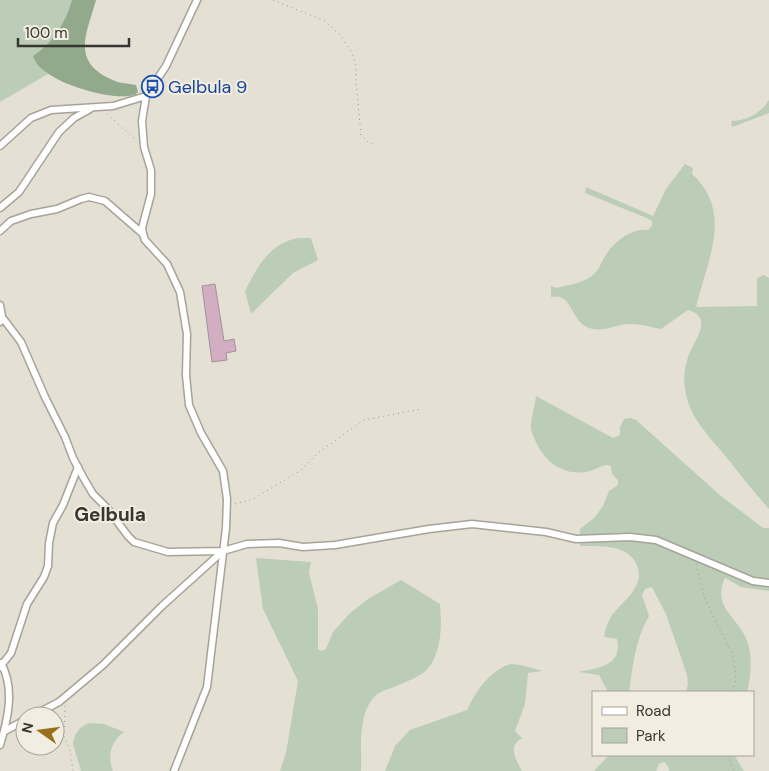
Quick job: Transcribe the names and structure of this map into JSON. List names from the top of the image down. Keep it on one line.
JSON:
{"districts":["Gelbula"],"places":{"bus stop":["Gelbula 9"]},"legend":["Road","Park"],"scale_bar":"100 m","north":"left"}
